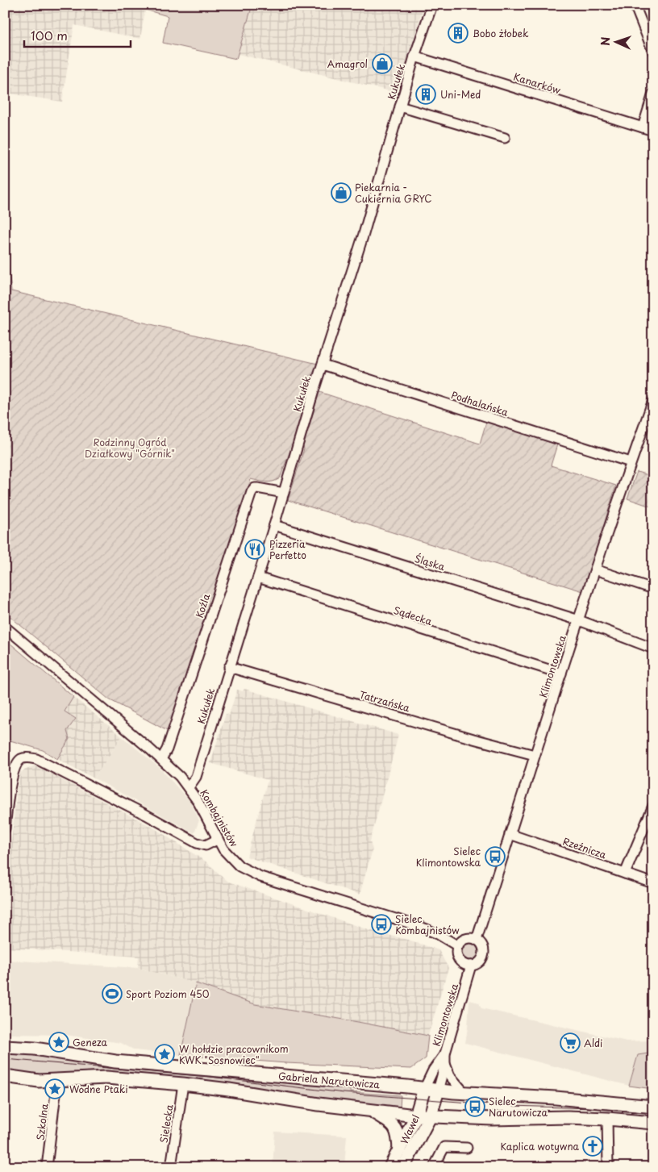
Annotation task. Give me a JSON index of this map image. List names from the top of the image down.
{
  "streets": {
    "street": [
      "Kukułek",
      "Kanarków",
      "Podhalańska",
      "Śląska",
      "Koźla",
      "Sądecka",
      "Klimontowska",
      "Tatrzańska",
      "Kombajnistów",
      "Rzeźnicza",
      "Gabriela Narutowicza",
      "Szkolna",
      "Sielecka",
      "Wawel"
    ]
  },
  "crossings": [
    ["Kukułek", "Kanarków"],
    ["Kukułek", "Podhalańska"],
    ["Kukułek", "Śląska"],
    ["Kukułek", "Koźla"],
    ["Kukułek", "Sądecka"],
    ["Kukułek", "Tatrzańska"],
    ["Kukułek", "Kombajnistów"],
    ["Podhalańska", "Klimontowska"],
    ["Śląska", "Klimontowska"],
    ["Koźla", "Kombajnistów"],
    ["Sądecka", "Klimontowska"],
    ["Klimontowska", "Tatrzańska"],
    ["Klimontowska", "Kombajnistów"],
    ["Klimontowska", "Rzeźnicza"],
    ["Klimontowska", "Gabriela Narutowicza"],
    ["Klimontowska", "Wawel"],
    ["Gabriela Narutowicza", "Wawel"]
  ],
  "parks": ["Rodzinny Ogród Działkowy \"Górnik\""],
  "places": {
    "building": ["Bobo żłobek", "Uni-Med"],
    "shop": ["Amagrol", "Piekarnia - Cukiernia GRYC"],
    "restaurant": ["Pizzeria Perfetto"],
    "bus stop": ["Sielec Klimontowska", "Sielec Kombajnistów", "Sielec Narutowicza"],
    "sports": ["Sport Poziom 450"],
    "place": ["Geneza", "W hołdzie pracownikom KWK \"Sosnowiec\"", "Wodne Ptaki"],
    "supermarket": ["Aldi"],
    "church": ["Kaplica wotywna"]
  },
  "scale_bar": "100 m",
  "north": "left"
}
